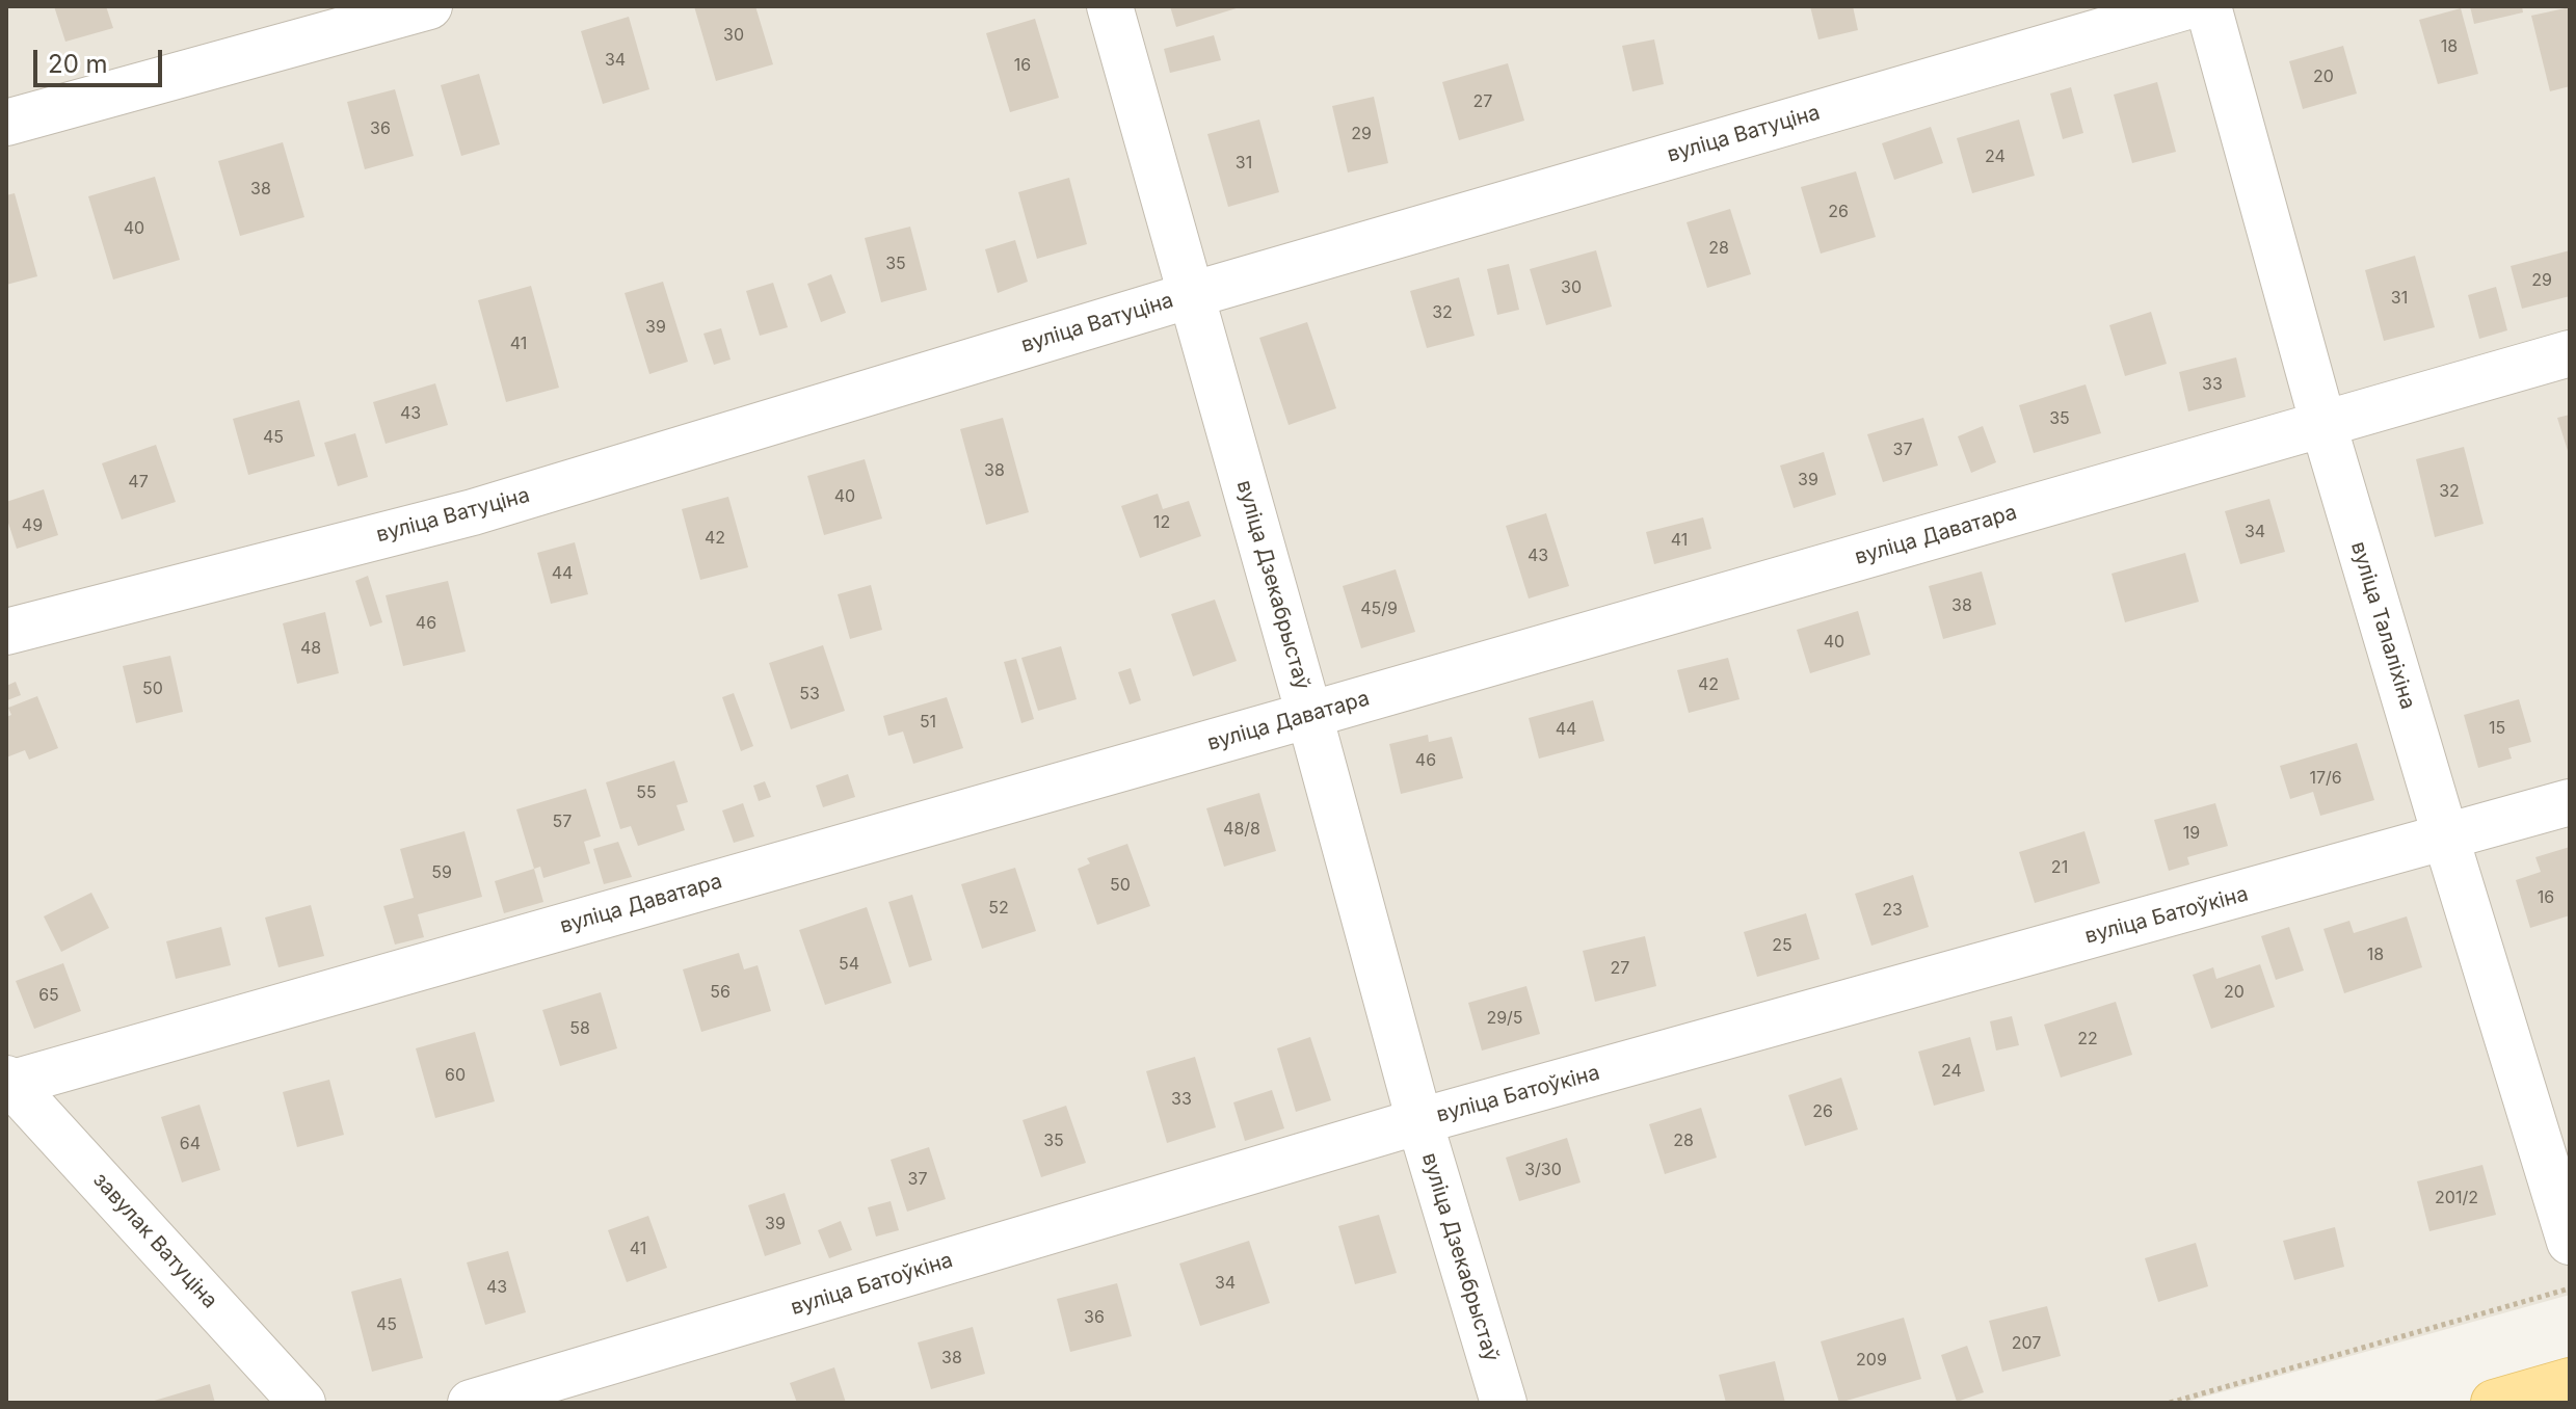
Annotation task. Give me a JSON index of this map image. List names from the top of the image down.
{
  "streets": {
    "street": [
      "вуліца Ватуціна",
      "вуліца Даватара",
      "вуліца Дзекабрыстаў",
      "вуліца Талаліхіна",
      "вуліца Батоўкіна",
      "завулак Ватуціна"
    ]
  },
  "crossings": [
    ["вуліца Ватуціна", "вуліца Дзекабрыстаў"],
    ["вуліца Даватара", "вуліца Дзекабрыстаў"],
    ["вуліца Даватара", "вуліца Талаліхіна"],
    ["вуліца Даватара", "завулак Ватуціна"],
    ["вуліца Дзекабрыстаў", "вуліца Батоўкіна"],
    ["вуліца Талаліхіна", "вуліца Батоўкіна"]
  ],
  "house_numbers": [
    "30",
    "18",
    "34",
    "16",
    "20",
    "27",
    "36",
    "29",
    "24",
    "31",
    "38",
    "26",
    "40",
    "28",
    "35",
    "29",
    "30",
    "31",
    "32",
    "39",
    "41",
    "33",
    "43",
    "35",
    "45",
    "37",
    "38",
    "39",
    "47",
    "32",
    "40",
    "12",
    "49",
    "34",
    "42",
    "41",
    "43",
    "44",
    "38",
    "45/9",
    "46",
    "40",
    "48",
    "42",
    "50",
    "53",
    "51",
    "15",
    "44",
    "46",
    "17/6",
    "55",
    "57",
    "48/8",
    "19",
    "21",
    "59",
    "50",
    "16",
    "52",
    "23",
    "25",
    "18",
    "54",
    "27",
    "56",
    "20",
    "65",
    "29/5",
    "58",
    "22",
    "24",
    "60",
    "33",
    "26",
    "35",
    "28",
    "64",
    "3/30",
    "37",
    "201/2",
    "39",
    "41",
    "34",
    "43",
    "36",
    "45",
    "207",
    "38",
    "209"
  ],
  "scale_bar": "20 m"
}
